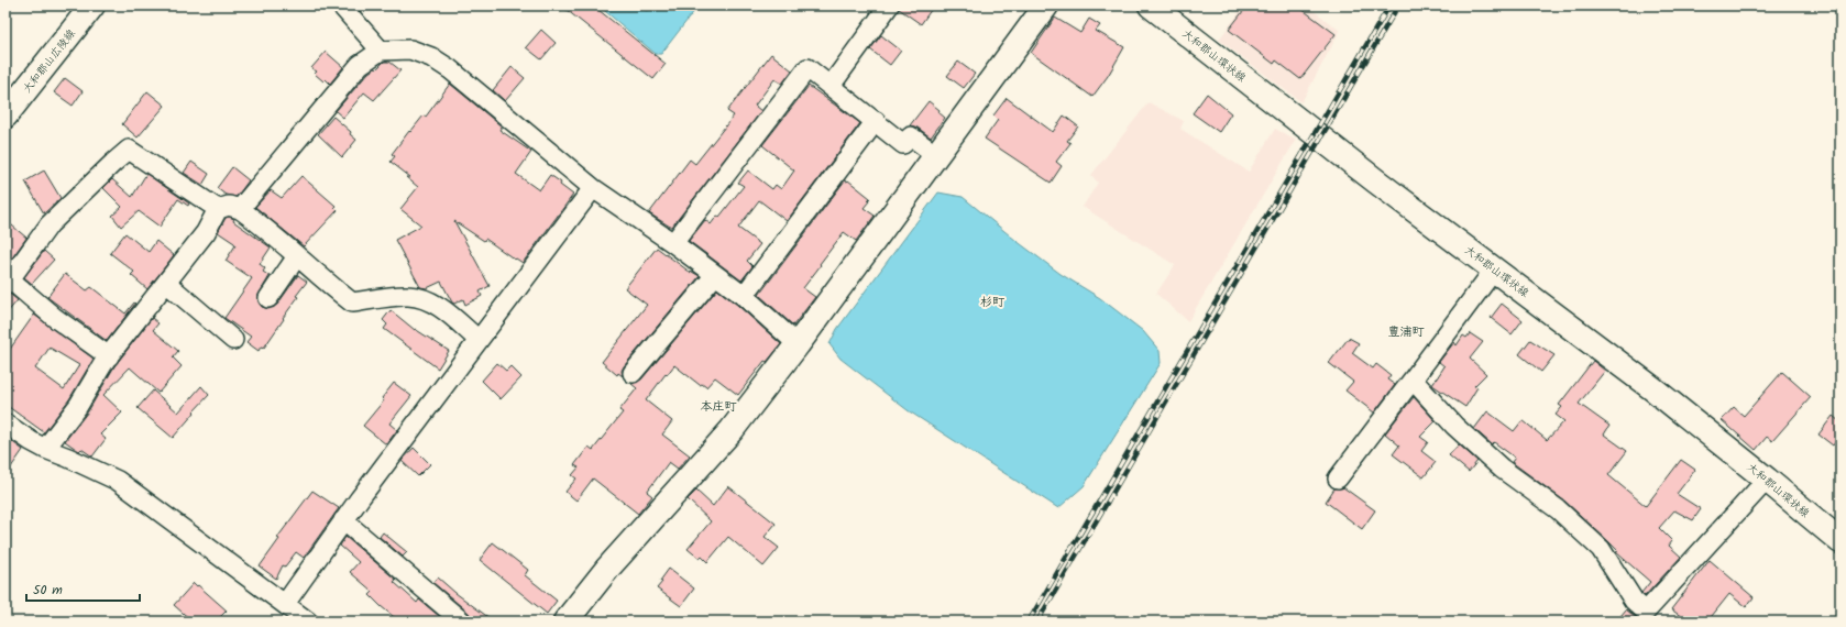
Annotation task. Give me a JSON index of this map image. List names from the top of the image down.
{
  "streets": {
    "main road": ["大和郡山環状線", "大和郡山広陵線"]
  },
  "districts": ["杉町", "豊浦町", "本庄町"],
  "scale_bar": "50 m"
}
